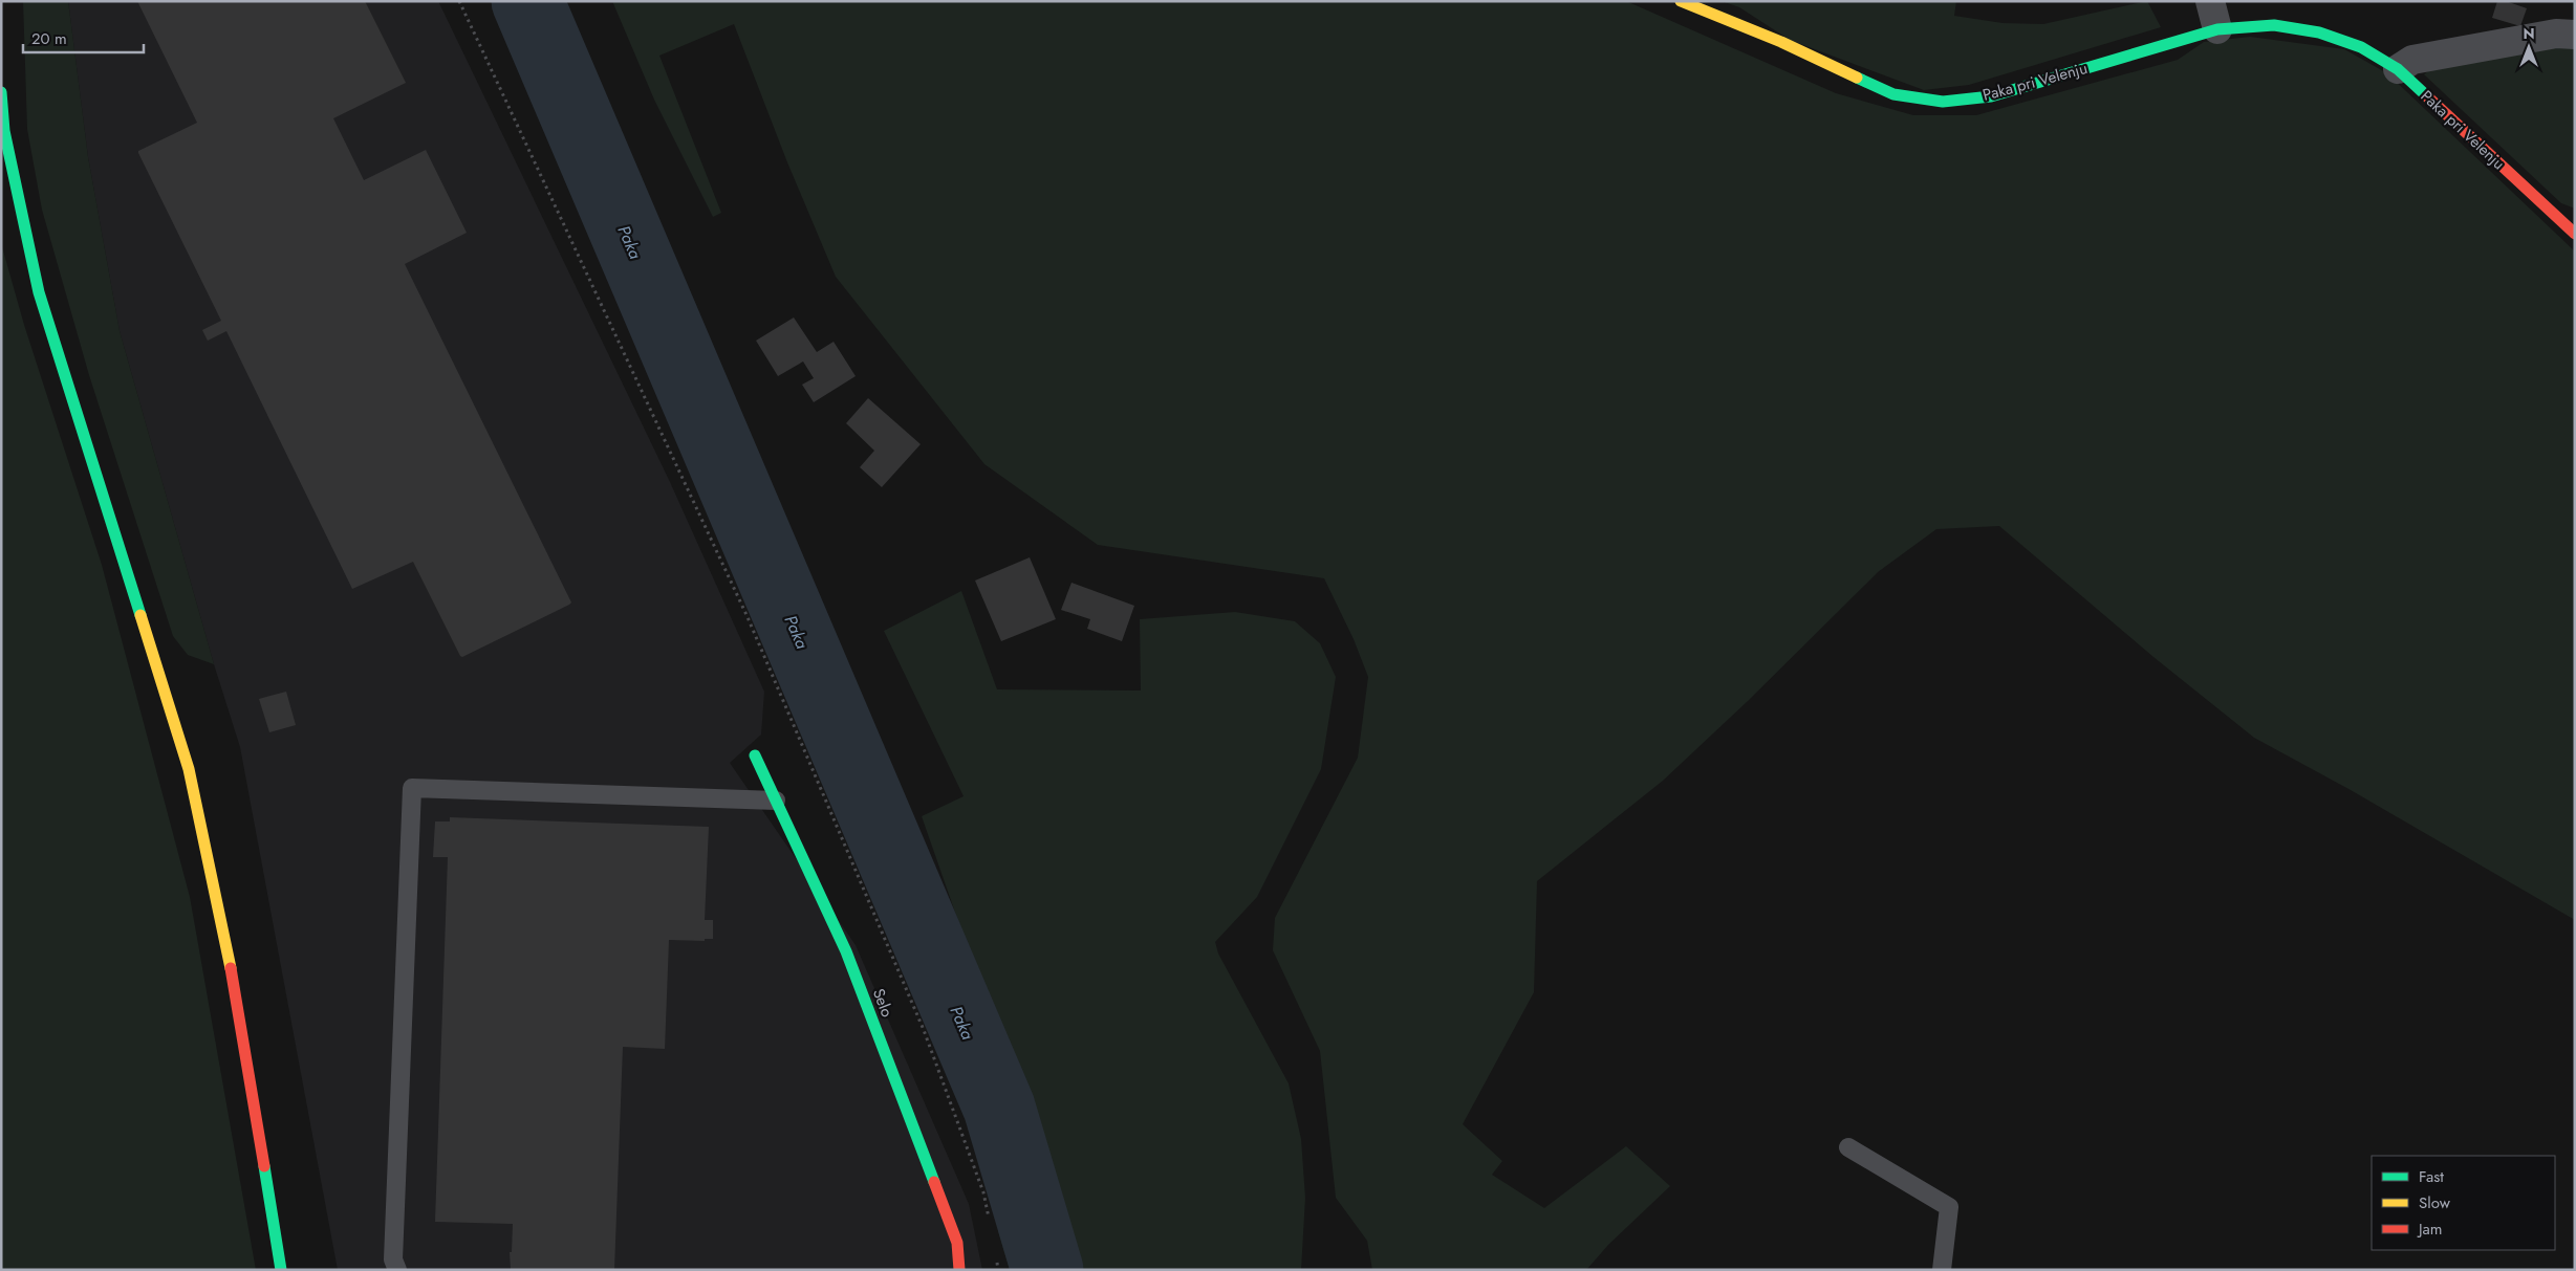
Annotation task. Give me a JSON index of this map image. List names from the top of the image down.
{
  "streets": {
    "street": ["Paka pri Velenju", "Selo"]
  },
  "water": ["Paka"],
  "legend": ["Fast", "Slow", "Jam"],
  "scale_bar": "20 m",
  "north": "top"
}
